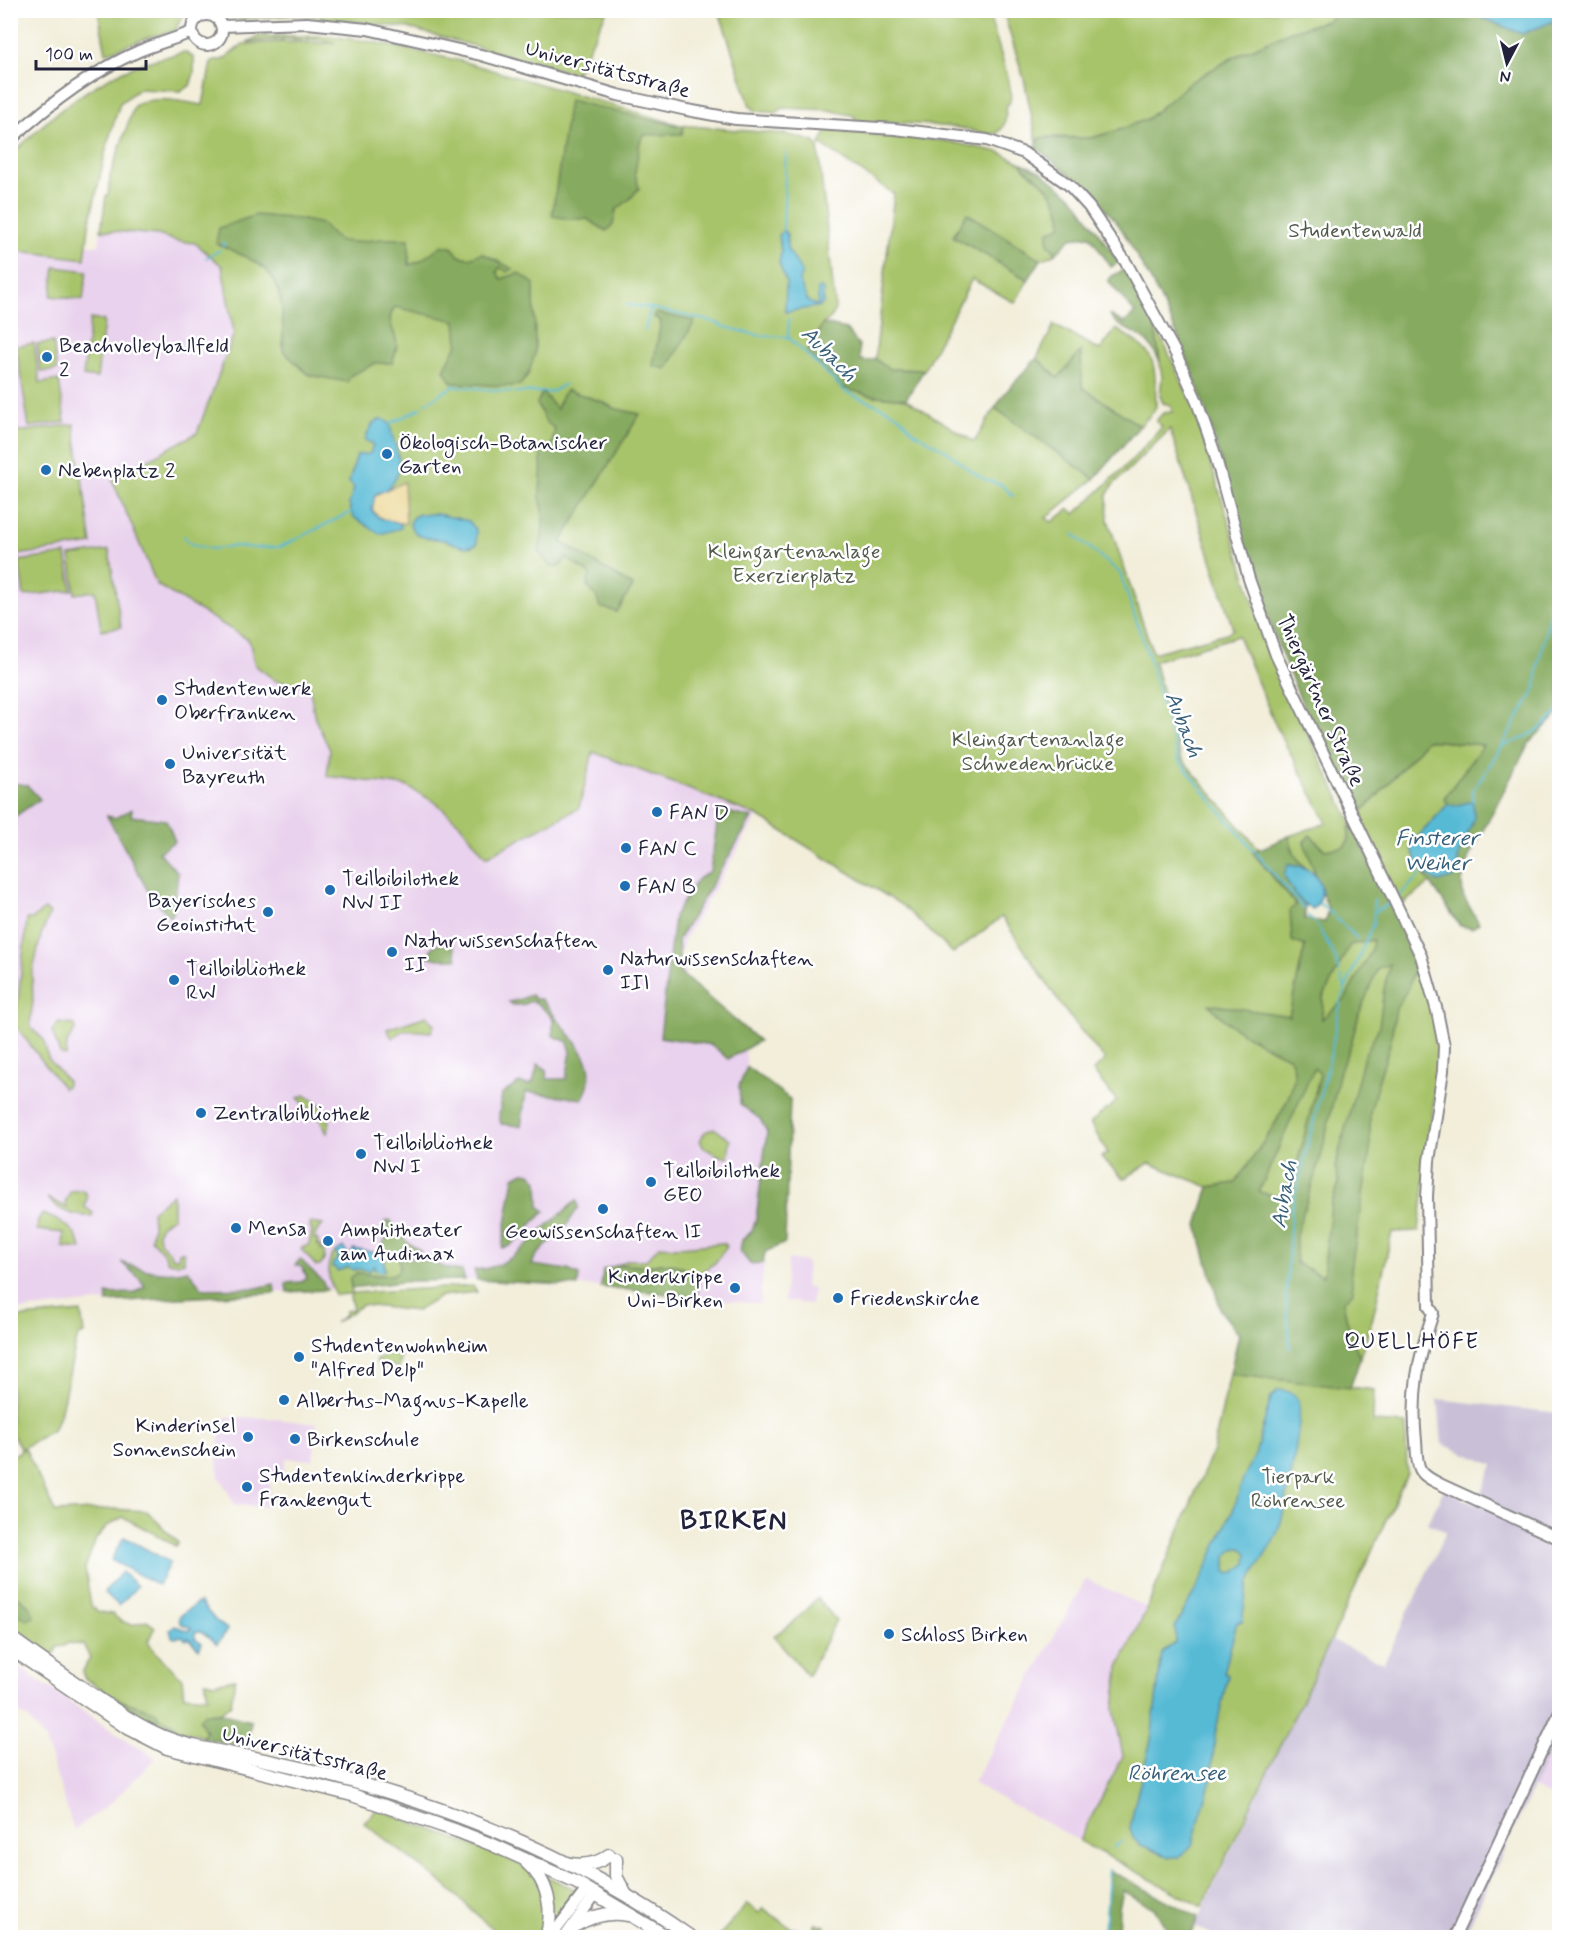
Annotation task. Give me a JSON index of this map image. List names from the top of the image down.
{
  "streets": {
    "main road": ["Universitätsstraße", "Thiergärtner Straße"]
  },
  "crossings": [
    ["Universitätsstraße", "Thiergärtner Straße"]
  ],
  "districts": ["QUELLHÖFE", "BIRKEN"],
  "water": ["Aubach", "Finsterer Weiher", "Röhrensee"],
  "parks": [
    "Studentenwald",
    "Kleingartenanlage Exerzierplatz",
    "Kleingartenanlage Schwedenbrücke",
    "Tierpark Röhrensee"
  ],
  "places": [
    "Beachvolleyballfeld 2",
    "Ökologisch-Botanischer Garten",
    "Nebenplatz 2",
    "Studentenwerk Oberfranken",
    "Universität Bayreuth",
    "FAN D",
    "FAN C",
    "FAN B",
    "Teilbibilothek NW II",
    "Bayerisches Geoinstitut",
    "Naturwissenschaften II",
    "Naturwissenschaften III",
    "Teilbibliothek RW",
    "Zentralbibliothek",
    "Teilbibliothek NW I",
    "Teilbibilothek GEO",
    "Geowissenschaften II",
    "Mensa",
    "Amphitheater am Audimax",
    "Kinderkrippe Uni-Birken",
    "Friedenskirche",
    "Studentenwohnheim \"Alfred Delp\"",
    "Albertus-Magnus-Kapelle",
    "Kinderinsel Sonnenschein",
    "Birkenschule",
    "Studentenkinderkrippe Frankengut",
    "Schloss Birken"
  ],
  "scale_bar": "100 m",
  "north": "bottom"
}
